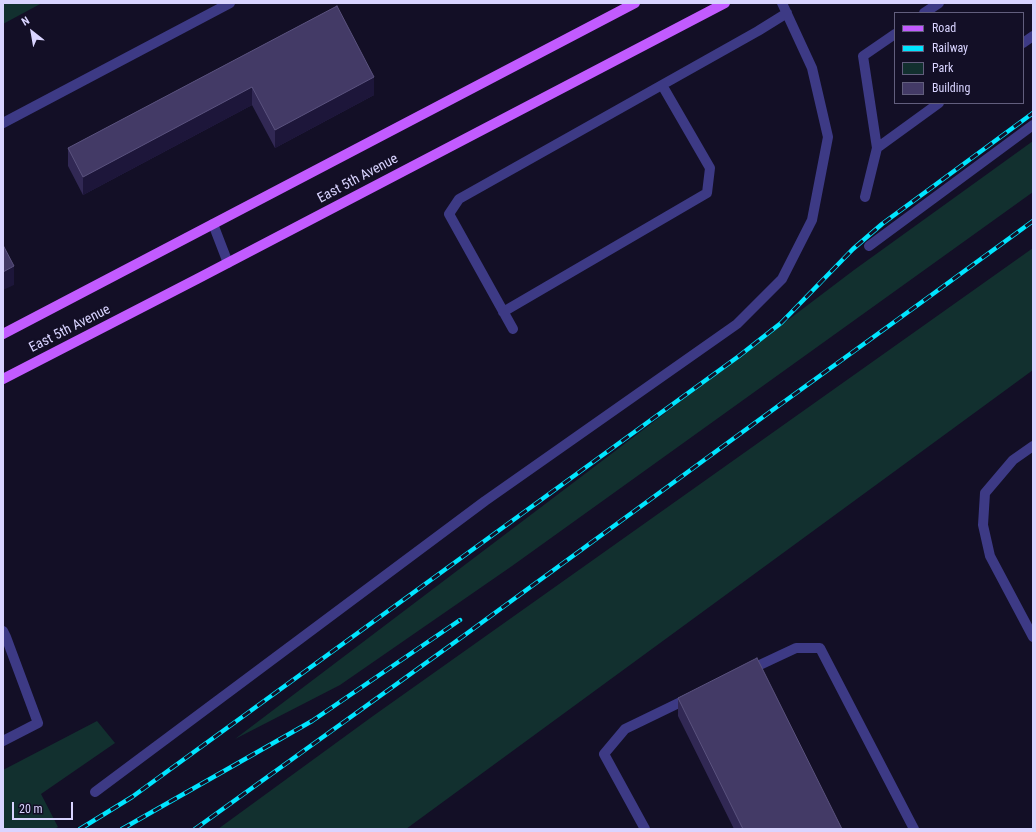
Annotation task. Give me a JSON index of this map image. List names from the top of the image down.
{
  "streets": {
    "main road": ["East 5th Avenue"]
  },
  "legend": [
    "Road",
    "Railway",
    "Park",
    "Building"
  ],
  "scale_bar": "20 m",
  "north": "top left"
}
